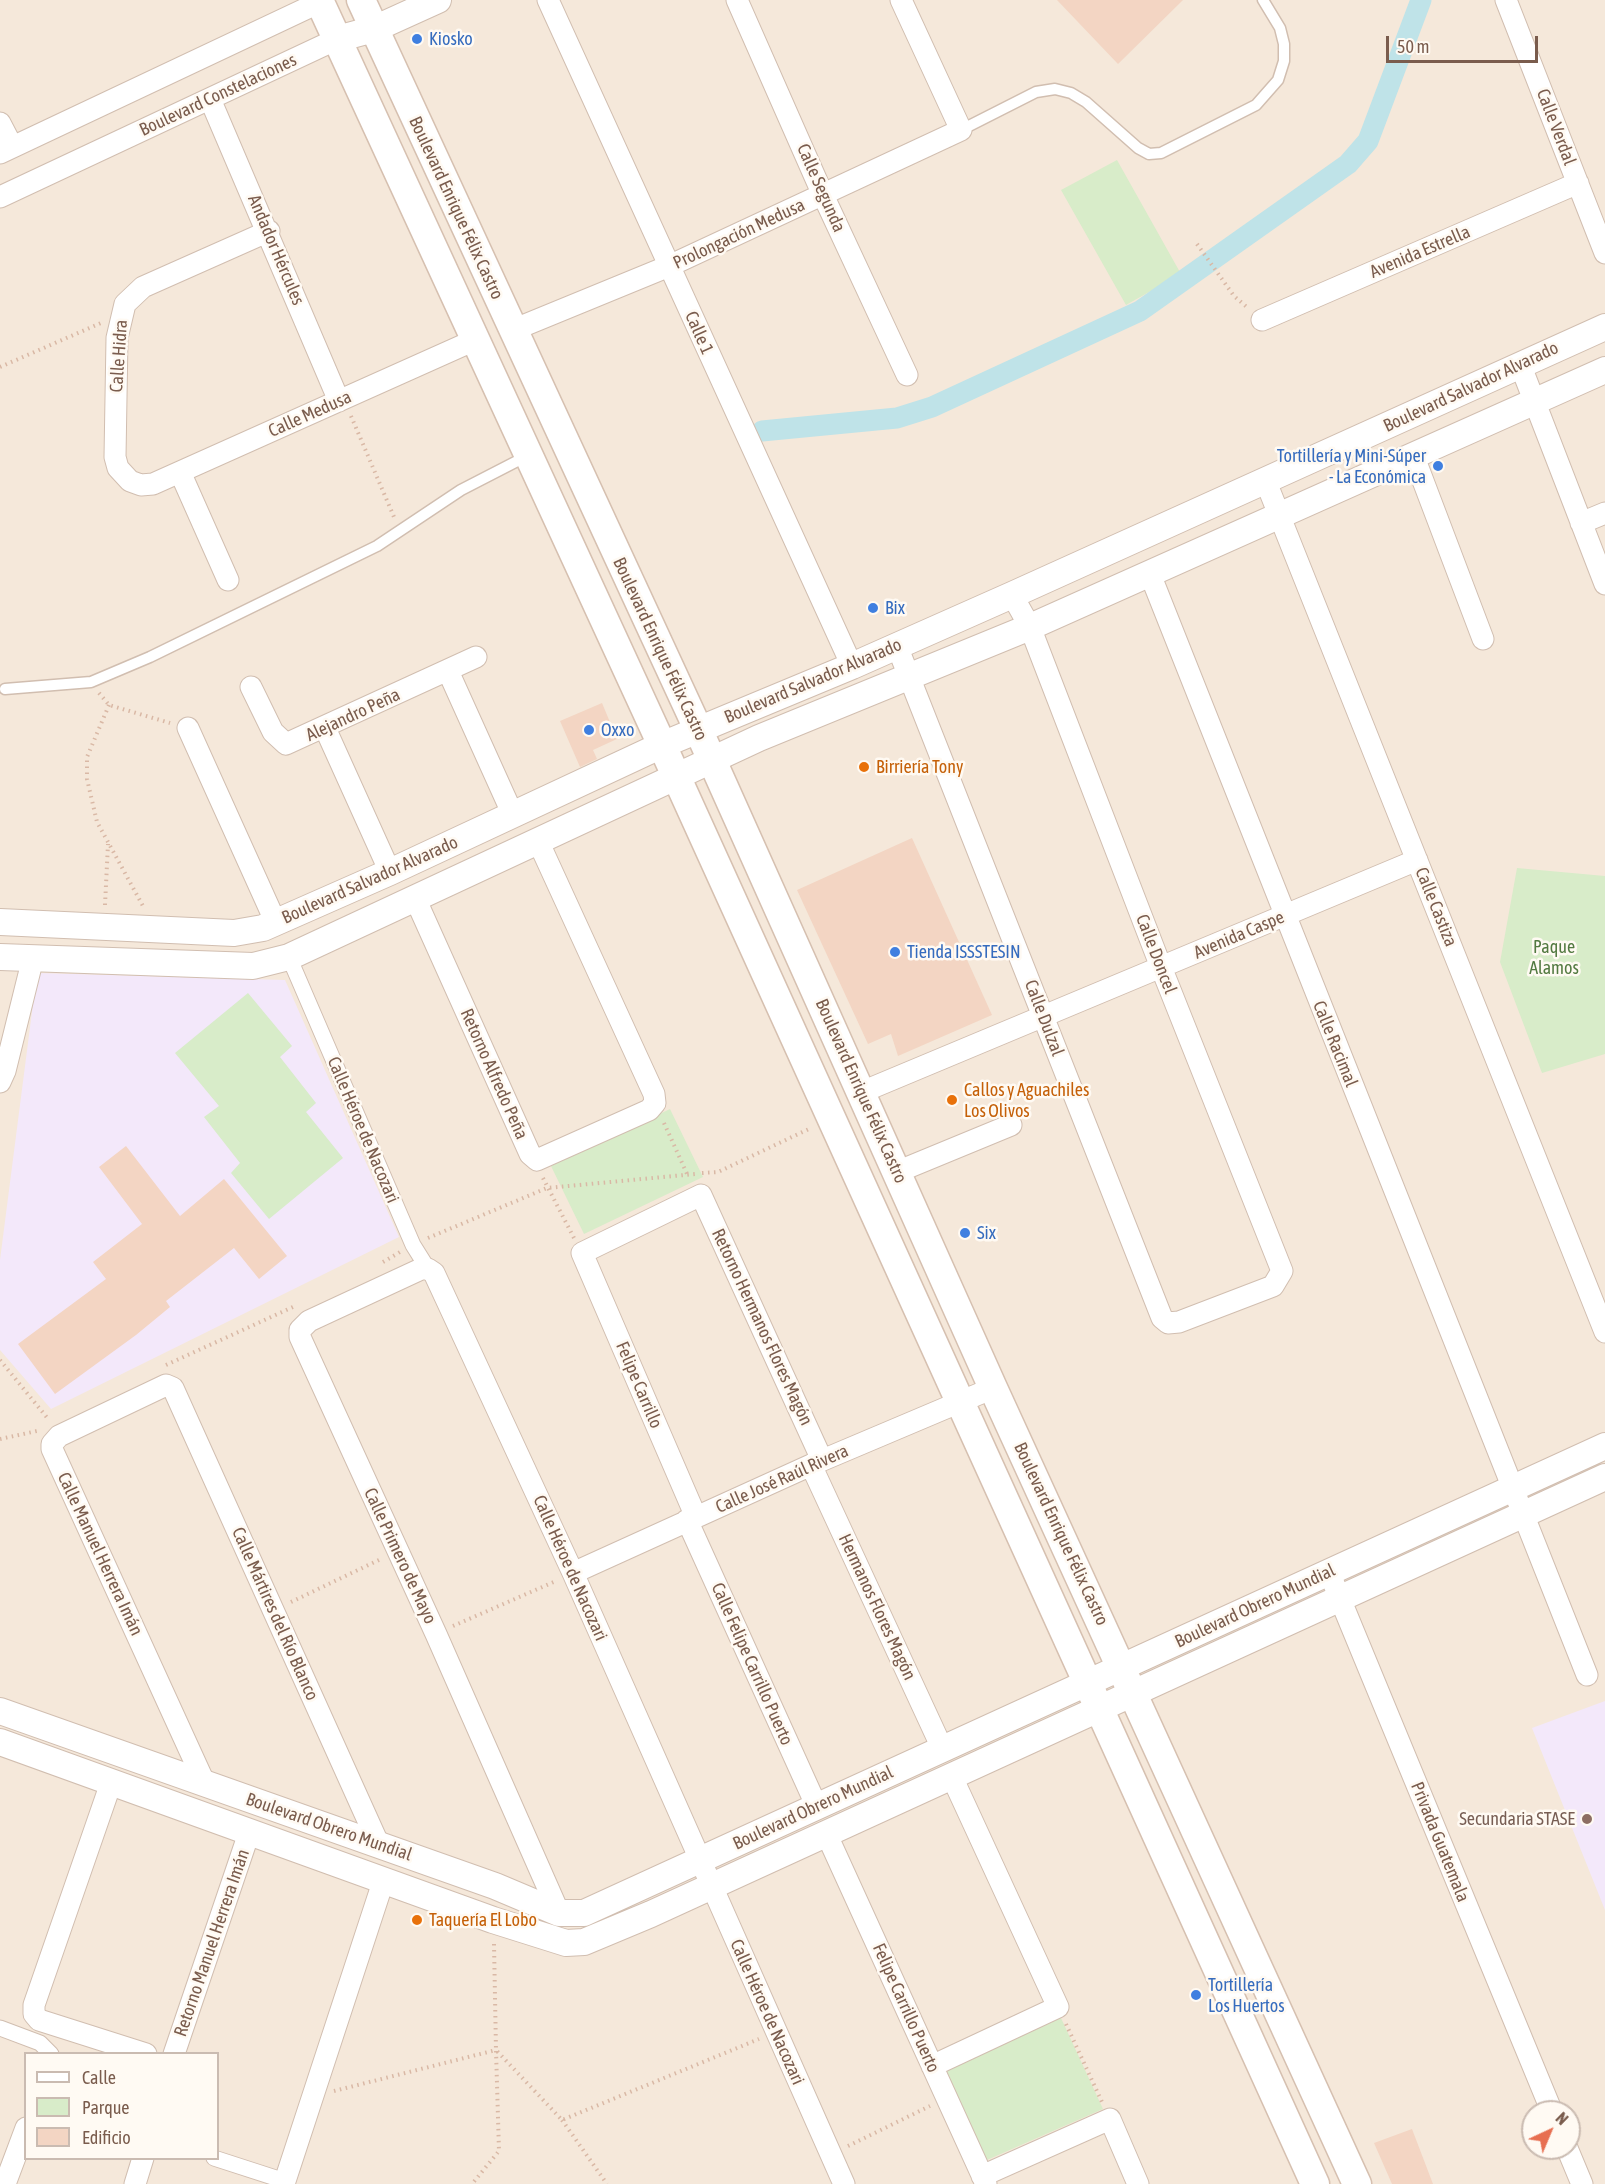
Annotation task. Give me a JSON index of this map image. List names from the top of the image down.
{
  "streets": {
    "main road": ["Boulevard Enrique Félix Castro"],
    "street": [
      "Boulevard Constelaciones",
      "Calle Verdal",
      "Calle Segunda",
      "Prolongación Medusa",
      "Andador Hércules",
      "Avenida Estrella",
      "Calle 1",
      "Calle Hidra",
      "Boulevard Salvador Alvarado",
      "Calle Medusa",
      "Alejandro Peña",
      "Calle Castiza",
      "Avenida Caspe",
      "Calle Doncel",
      "Calle Dulzal",
      "Calle Racimal",
      "Retorno Alfredo Peña",
      "Calle Héroe de Nacozari",
      "Retorno Hermanos Flores Magón",
      "Felipe Carrillo",
      "Calle José Raúl Rivera",
      "Calle Manuel Herrera Imán",
      "Calle Primero de Mayo",
      "Boulevard Obrero Mundial",
      "Hermanos Flores Magón",
      "Calle Mártires del Río Blanco",
      "Calle Felipe Carrillo Puerto",
      "Privada Guatemala",
      "Retorno Manuel Herrera Imán",
      "Felipe Carrillo Puerto"
    ]
  },
  "crossings": [
    ["Boulevard Constelaciones", "Boulevard Enrique Félix Castro"],
    ["Boulevard Constelaciones", "Andador Hércules"],
    ["Calle Verdal", "Avenida Estrella"],
    ["Calle Segunda", "Prolongación Medusa"],
    ["Boulevard Enrique Félix Castro", "Prolongación Medusa"],
    ["Boulevard Enrique Félix Castro", "Boulevard Salvador Alvarado"],
    ["Boulevard Enrique Félix Castro", "Calle Medusa"],
    ["Boulevard Enrique Félix Castro", "Avenida Caspe"],
    ["Boulevard Enrique Félix Castro", "Calle José Raúl Rivera"],
    ["Boulevard Enrique Félix Castro", "Boulevard Obrero Mundial"],
    ["Prolongación Medusa", "Calle 1"],
    ["Andador Hércules", "Calle Hidra"],
    ["Andador Hércules", "Calle Medusa"],
    ["Calle 1", "Boulevard Salvador Alvarado"],
    ["Calle Hidra", "Calle Medusa"],
    ["Boulevard Salvador Alvarado", "Calle Castiza"],
    ["Boulevard Salvador Alvarado", "Calle Doncel"],
    ["Boulevard Salvador Alvarado", "Calle Dulzal"],
    ["Boulevard Salvador Alvarado", "Calle Racimal"],
    ["Boulevard Salvador Alvarado", "Retorno Alfredo Peña"],
    ["Boulevard Salvador Alvarado", "Calle Héroe de Nacozari"],
    ["Calle Castiza", "Avenida Caspe"],
    ["Avenida Caspe", "Calle Doncel"],
    ["Avenida Caspe", "Calle Dulzal"],
    ["Avenida Caspe", "Calle Racimal"],
    ["Calle Doncel", "Calle Dulzal"],
    ["Calle Racimal", "Boulevard Obrero Mundial"],
    ["Calle Héroe de Nacozari", "Calle José Raúl Rivera"],
    ["Calle Héroe de Nacozari", "Calle Primero de Mayo"],
    ["Calle Héroe de Nacozari", "Boulevard Obrero Mundial"],
    ["Retorno Hermanos Flores Magón", "Calle José Raúl Rivera"],
    ["Retorno Hermanos Flores Magón", "Hermanos Flores Magón"],
    ["Felipe Carrillo", "Calle José Raúl Rivera"],
    ["Felipe Carrillo", "Calle Felipe Carrillo Puerto"],
    ["Calle José Raúl Rivera", "Hermanos Flores Magón"],
    ["Calle José Raúl Rivera", "Calle Felipe Carrillo Puerto"],
    ["Calle Manuel Herrera Imán", "Boulevard Obrero Mundial"],
    ["Calle Manuel Herrera Imán", "Calle Mártires del Río Blanco"],
    ["Calle Primero de Mayo", "Boulevard Obrero Mundial"],
    ["Boulevard Obrero Mundial", "Hermanos Flores Magón"],
    ["Boulevard Obrero Mundial", "Calle Mártires del Río Blanco"],
    ["Boulevard Obrero Mundial", "Calle Felipe Carrillo Puerto"],
    ["Boulevard Obrero Mundial", "Privada Guatemala"],
    ["Boulevard Obrero Mundial", "Retorno Manuel Herrera Imán"],
    ["Boulevard Obrero Mundial", "Felipe Carrillo Puerto"]
  ],
  "parks": ["Paque Alamos"],
  "places": [
    "Kiosko",
    "Tortillería y Mini-Súper - La Económica",
    "Bix",
    "Oxxo",
    "Birriería Tony",
    "Tienda ISSSTESIN",
    "Callos y Aguachiles Los Olivos",
    "Six",
    "Secundaria STASE",
    "Taquería El Lobo",
    "Tortillería Los Huertos"
  ],
  "legend": ["Calle", "Parque", "Edificio"],
  "scale_bar": "50 m",
  "north": "top right"
}
